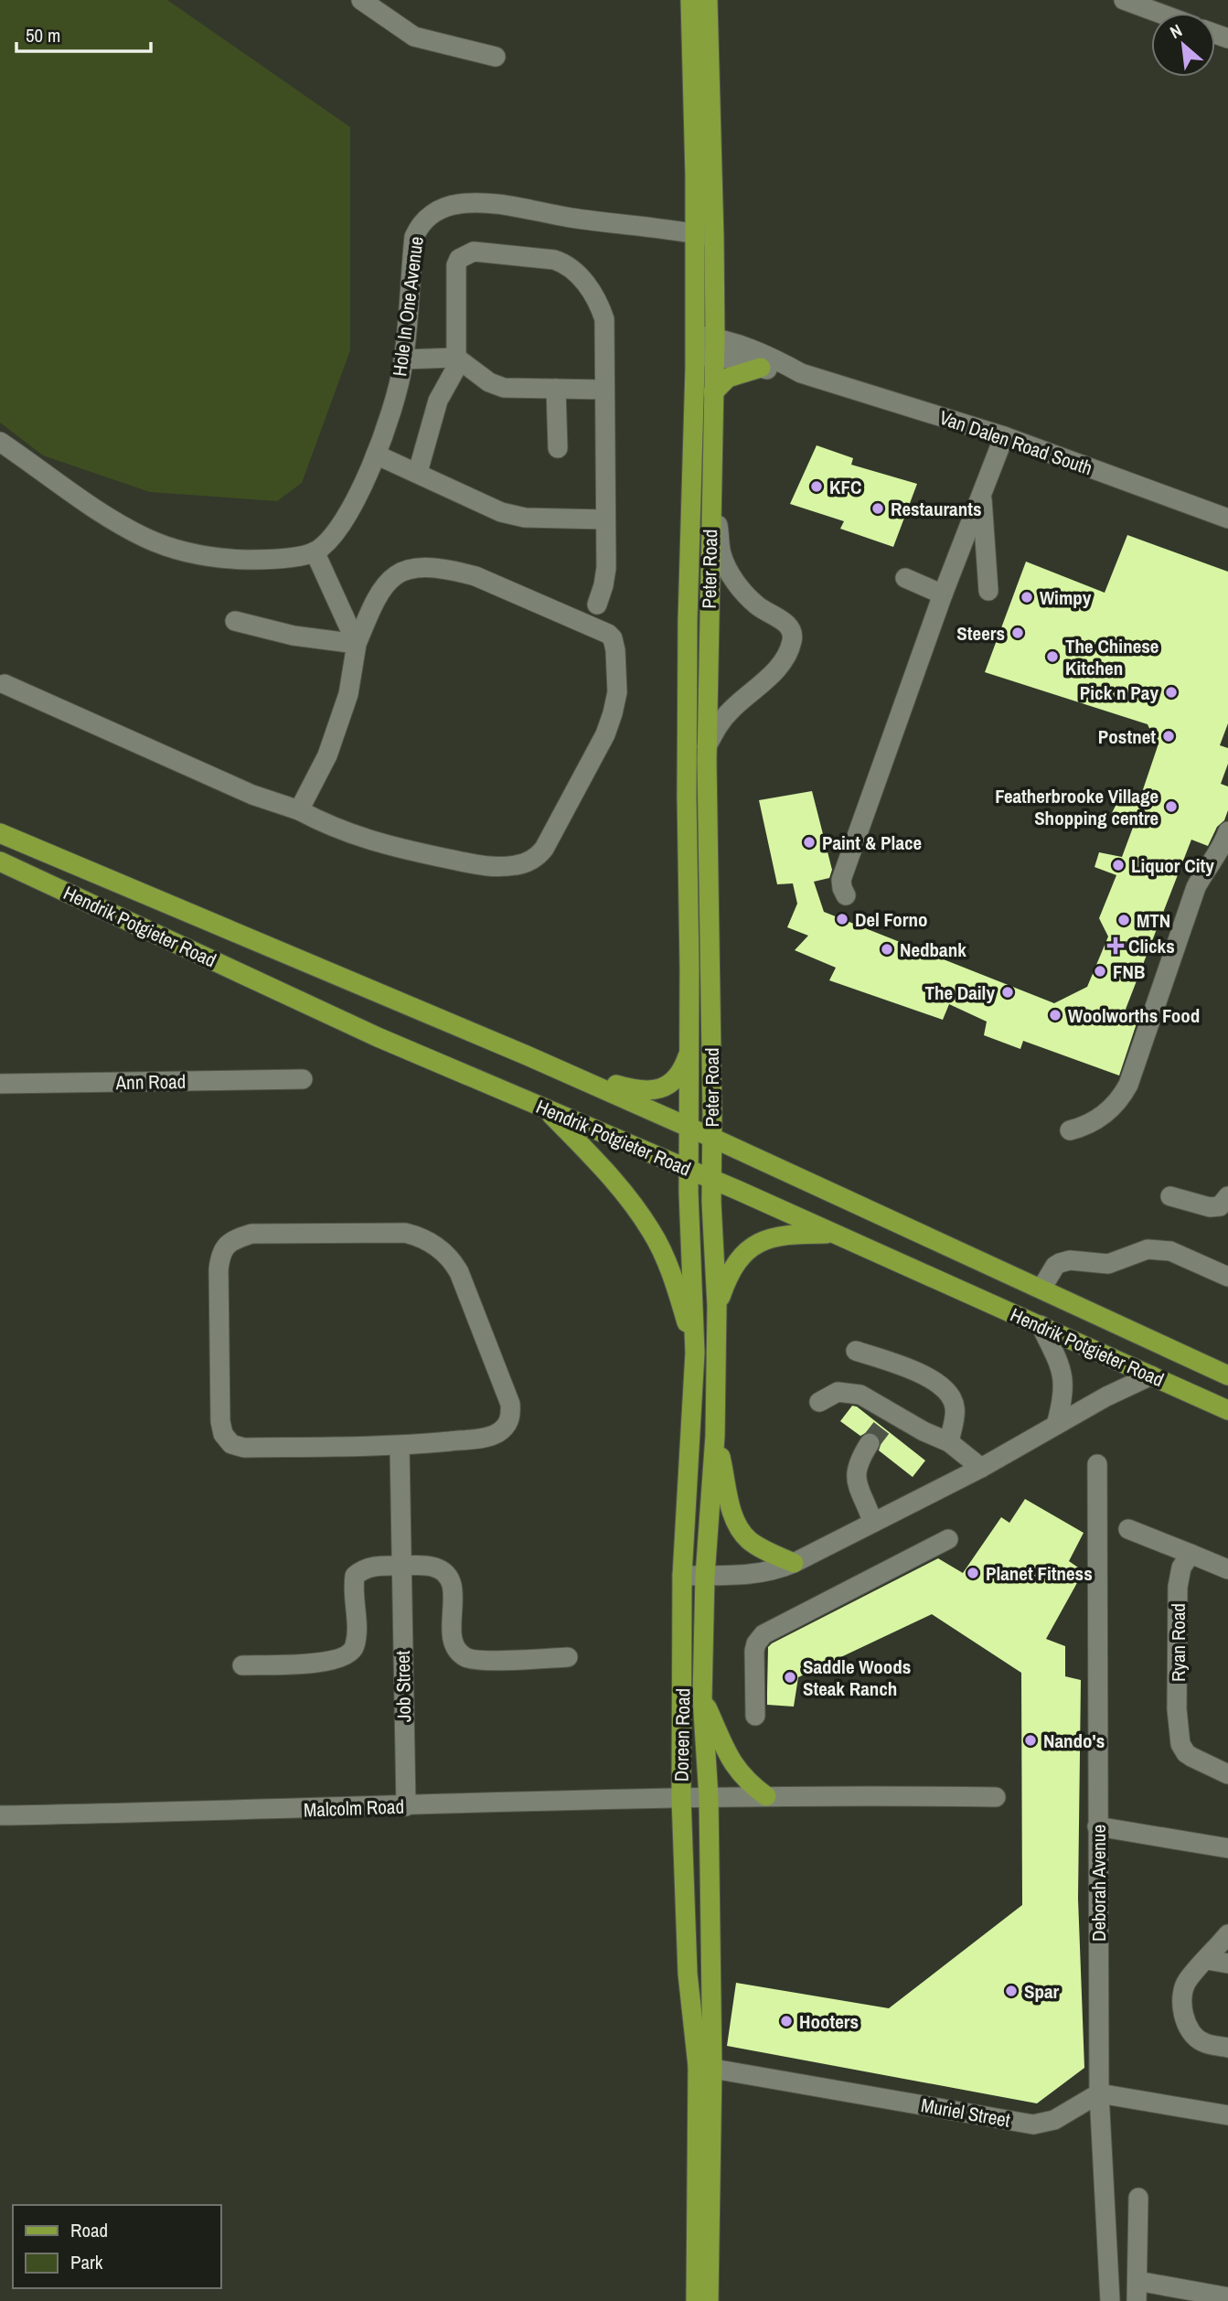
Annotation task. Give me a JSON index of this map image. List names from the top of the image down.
{
  "streets": {
    "main road": ["Peter Road", "Hendrik Potgieter Road", "Doreen Road"],
    "street": [
      "Hole In One Avenue",
      "Van Dalen Road South",
      "Ann Road",
      "Ryan Road",
      "Job Street",
      "Malcolm Road",
      "Deborah Avenue",
      "Muriel Street"
    ]
  },
  "crossings": [
    ["Hole In One Avenue", "Peter Road"],
    ["Van Dalen Road South", "Peter Road"],
    ["Peter Road", "Hendrik Potgieter Road"],
    ["Peter Road", "Doreen Road"],
    ["Hendrik Potgieter Road", "Doreen Road"],
    ["Job Street", "Malcolm Road"],
    ["Doreen Road", "Malcolm Road"],
    ["Doreen Road", "Muriel Street"],
    ["Deborah Avenue", "Muriel Street"]
  ],
  "places": {
    "other": [
      "KFC",
      "Restaurants",
      "Wimpy",
      "Steers",
      "The Chinese Kitchen",
      "Pick n Pay",
      "Postnet",
      "Featherbrooke Village Shopping centre",
      "Paint & Place",
      "Liquor City",
      "Del Forno",
      "MTN",
      "Nedbank",
      "FNB",
      "The Daily",
      "Woolworths Food",
      "Planet Fitness",
      "Saddle Woods Steak Ranch",
      "Nando's",
      "Spar",
      "Hooters"
    ],
    "health": ["Clicks"]
  },
  "legend": ["Road", "Park"],
  "scale_bar": "50 m",
  "north": "top left"
}
